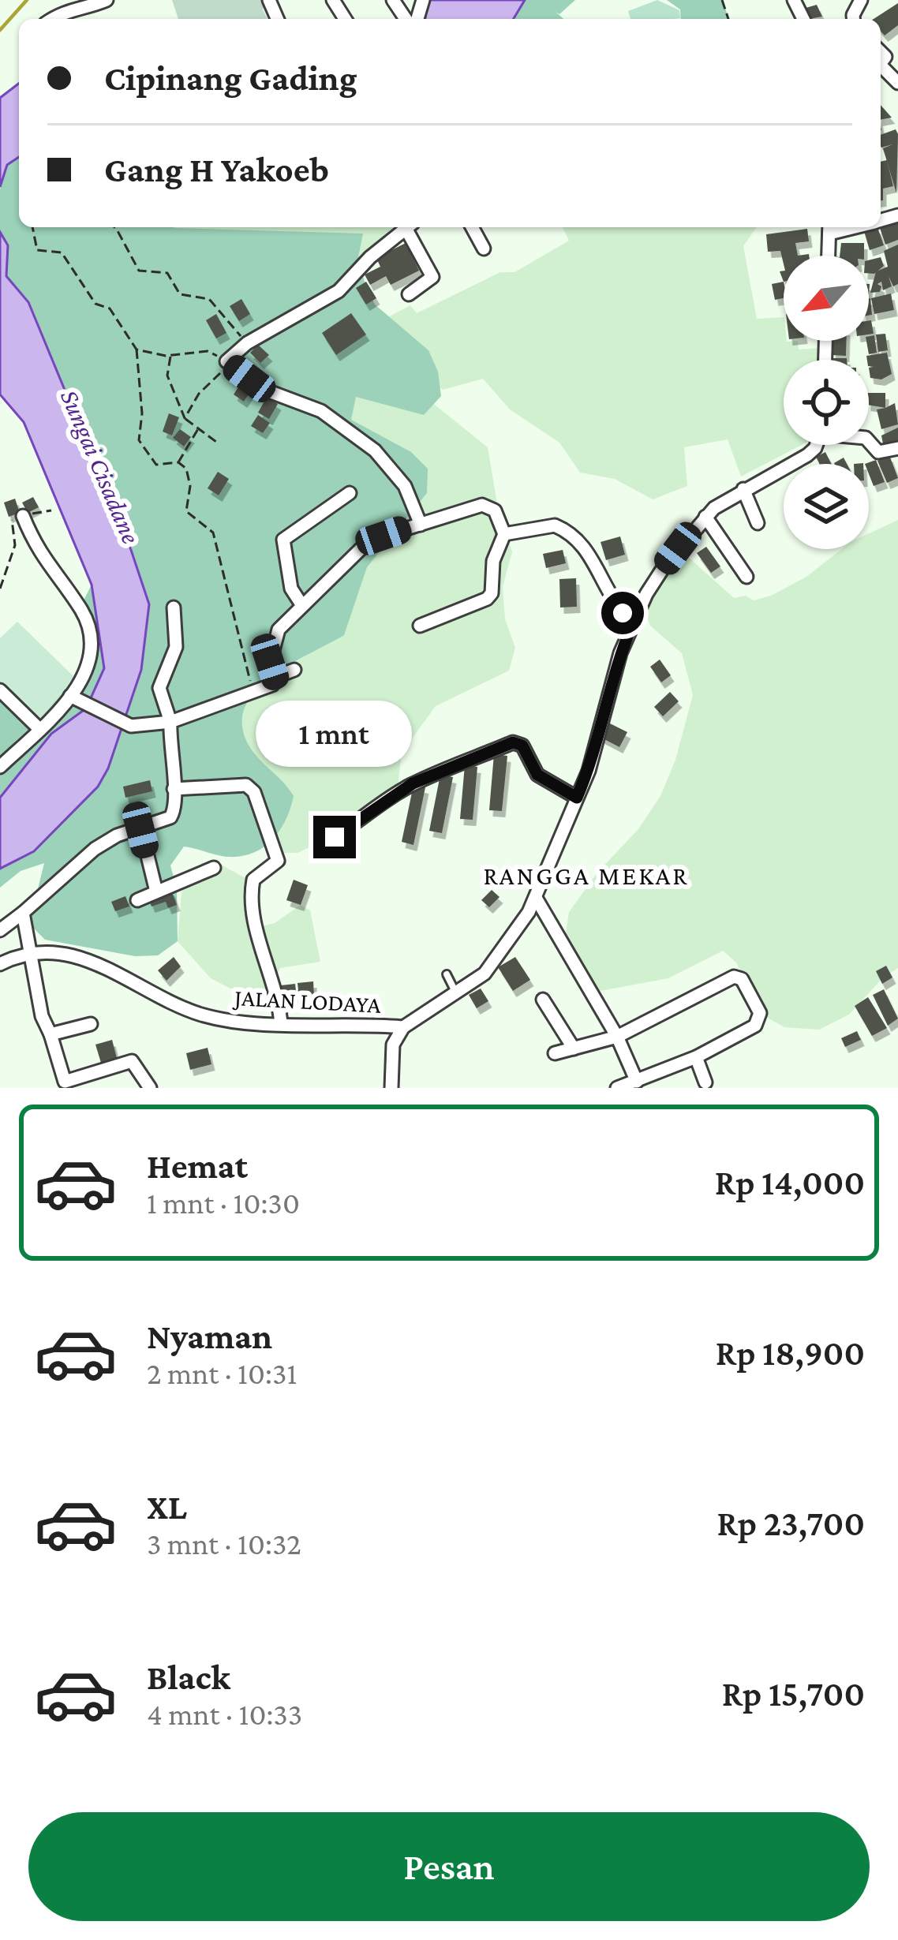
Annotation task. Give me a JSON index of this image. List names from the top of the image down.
{
  "streets": {
    "street": ["JALAN LODAYA"]
  },
  "districts": ["RANGGA MEKAR"],
  "water": ["Sungai Cisadane"],
  "north": "bottom left",
  "page": {
    "banner": ["Cipinang Gading", "Gang H Yakoeb"],
    "bubble": "1 mnt",
    "list": [
      {
        "name": "Hemat",
        "note": "1 mnt · 10:30",
        "value": "Rp 14,000"
      },
      {
        "name": "Nyaman",
        "note": "2 mnt · 10:31",
        "value": "Rp 18,900"
      },
      {
        "name": "XL",
        "note": "3 mnt · 10:32",
        "value": "Rp 23,700"
      },
      {
        "name": "Black",
        "note": "4 mnt · 10:33",
        "value": "Rp 15,700"
      }
    ],
    "buttons": "Pesan"
  }
}
